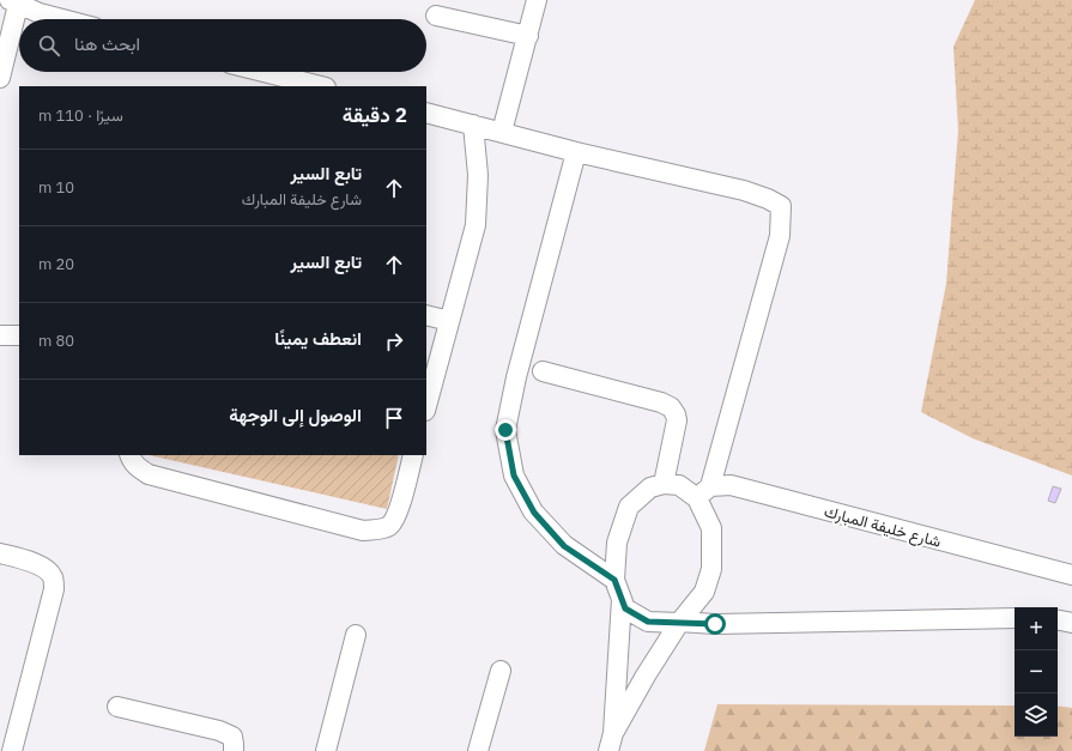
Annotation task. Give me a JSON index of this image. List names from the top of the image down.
{
  "streets": {
    "street": ["شارع خليفة المبارك"]
  },
  "page": {
    "search": "ابحث هنا",
    "heading": ["2 دقيقة", "سيرًا · 110 m"],
    "list": [
      ["تابع السير", "شارع خليفة المبارك", "10 m"],
      ["تابع السير", "20 m"],
      ["انعطف يمينًا", "80 m"],
      "الوصول إلى الوجهة"
    ],
    "map_buttons": ["+", "−"]
  }
}
